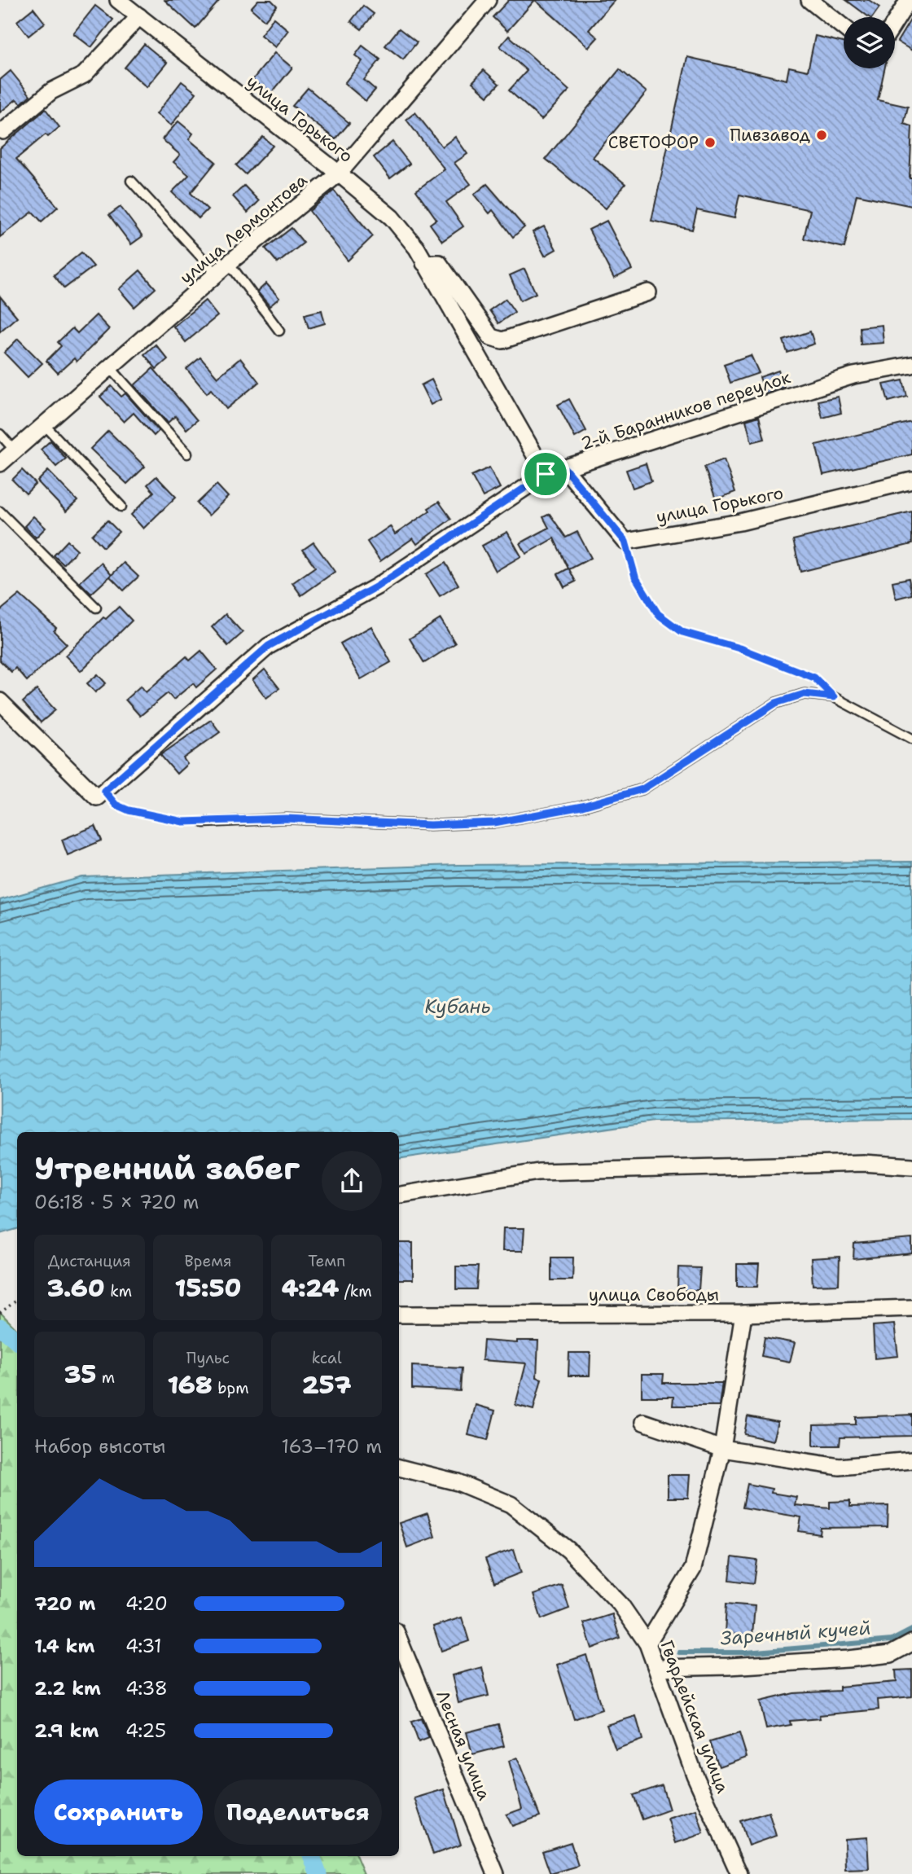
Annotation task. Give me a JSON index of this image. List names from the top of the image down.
{
  "streets": {
    "street": [
      "улица Горького",
      "улица Лермонтова",
      "2-й Баранников переулок",
      "улица Свободы",
      "Гвардейская улица",
      "Лесная улица"
    ]
  },
  "crossings": [
    ["улица Горького", "улица Лермонтова"],
    ["улица Горького", "2-й Баранников переулок"]
  ],
  "water": ["Кубань", "Заречный кучей"],
  "places": ["Пивзавод", "СВЕТОФОР"],
  "page": {
    "heading": ["Утренний забег", "06:18 · 5 × 720 m"],
    "stats": [
      ["Дистанция", "3.60 km"],
      ["Время", "15:50"],
      ["Темп", "4:24 /km"],
      ["35 m"],
      ["Пульс", "168 bpm"],
      ["kcal", "257"]
    ],
    "chart": ["Набор высоты", "163–170 m"],
    "list": [
      {
        "name": "720 m",
        "note": "4:20"
      },
      {
        "name": "1.4 km",
        "note": "4:31"
      },
      {
        "name": "2.2 km",
        "note": "4:38"
      },
      {
        "name": "2.9 km",
        "note": "4:25"
      }
    ],
    "buttons": ["Сохранить", "Поделиться"]
  }
}
